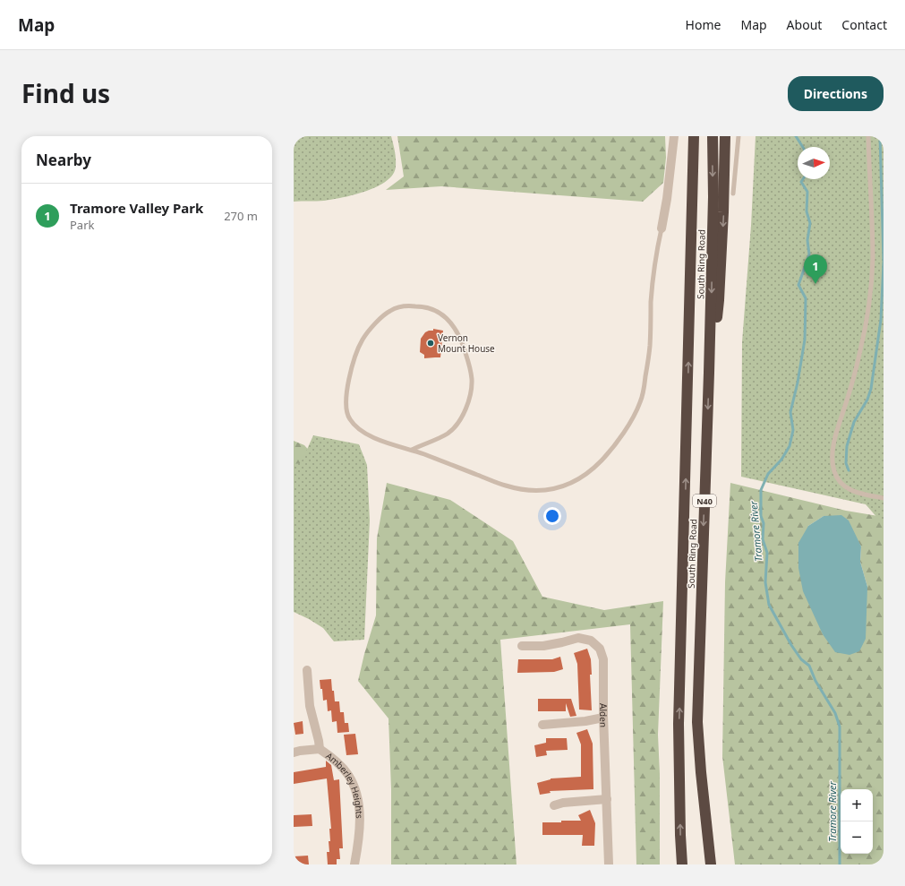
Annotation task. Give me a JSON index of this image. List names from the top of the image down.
{
  "streets": {
    "highway": ["South Ring Road", "N40"],
    "street": ["Alden", "Amberley Heights"]
  },
  "water": ["Tramore River"],
  "places": ["Vernon Mount House"],
  "north": "right",
  "page": {
    "header": "Map",
    "nav": [
      "Home",
      "Map",
      "About",
      "Contact"
    ],
    "title": "Find us",
    "buttons": "Directions",
    "heading": "Nearby",
    "list": [
      {
        "mark": "1",
        "name": "Tramore Valley Park",
        "note": "Park",
        "value": "270 m"
      }
    ],
    "pins": "1",
    "map_buttons": ["+", "−"]
  }
}
